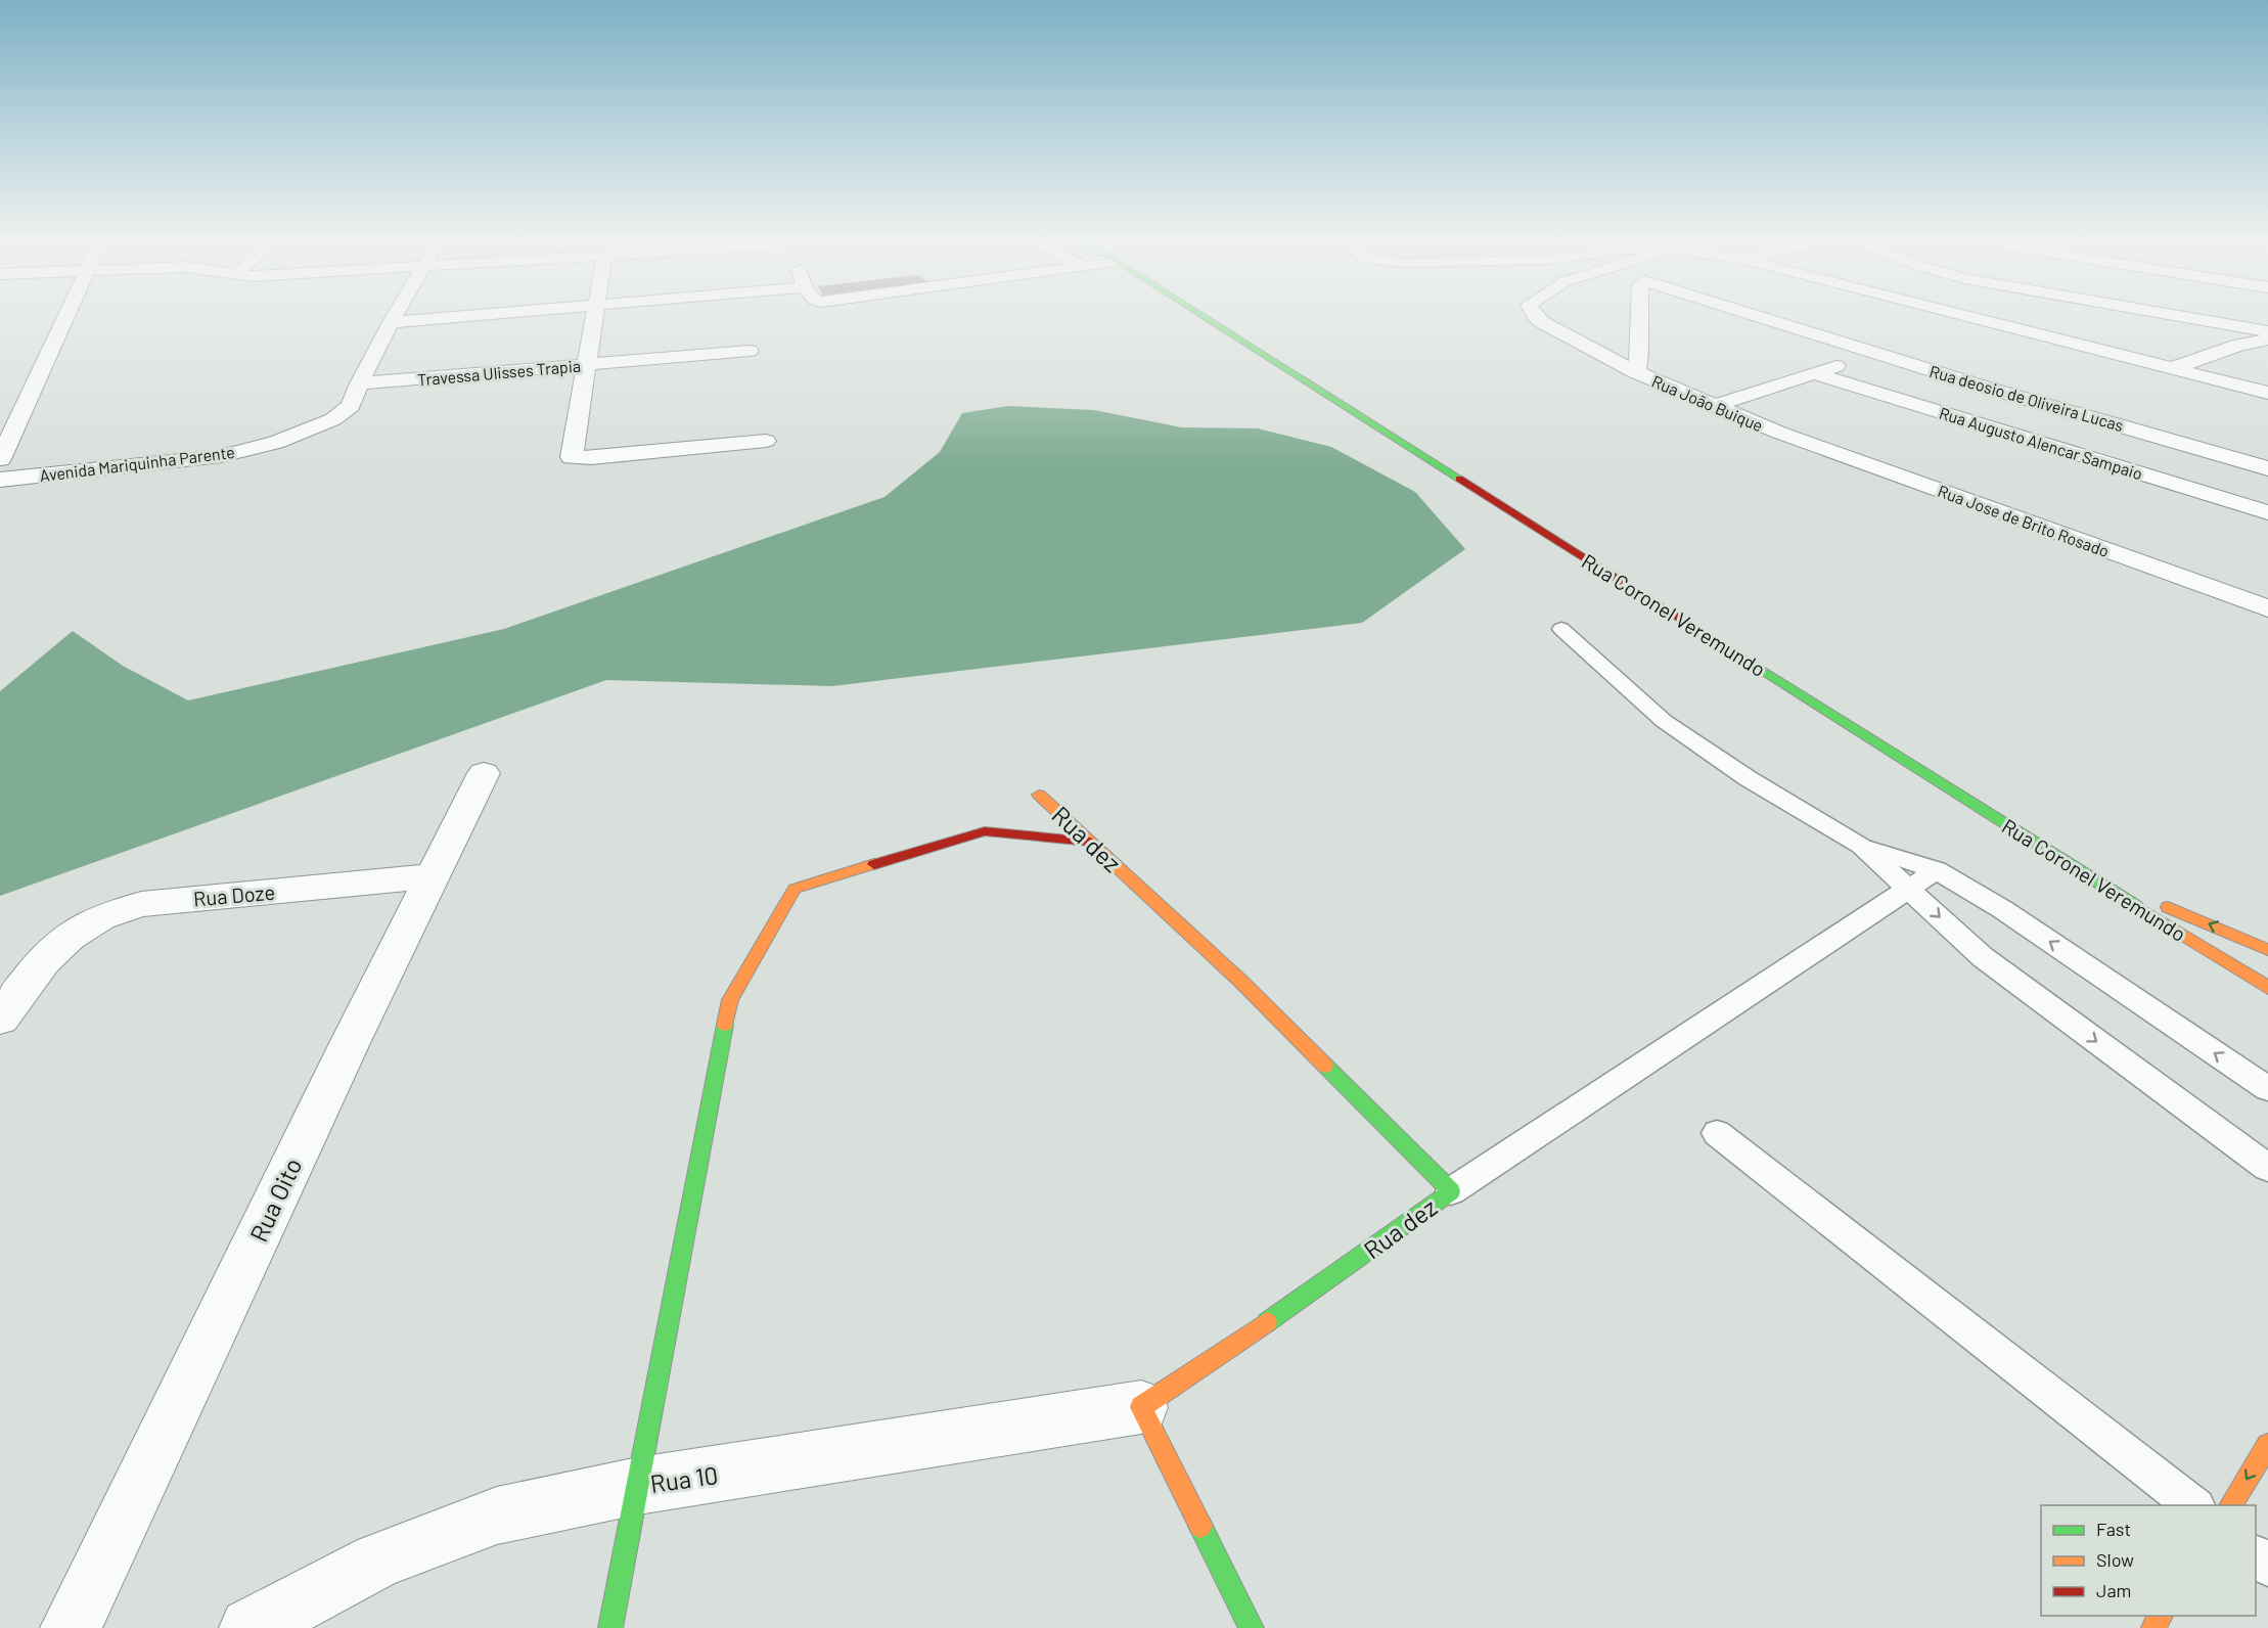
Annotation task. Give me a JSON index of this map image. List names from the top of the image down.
{
  "streets": {
    "main road": ["Rua Coronel Veremundo", "Rua dez"],
    "street": [
      "Travessa Ulisses Trapia",
      "Rua deosio de Oliveira Lucas",
      "Rua João Buique",
      "Rua Augusto Alencar Sampaio",
      "Avenida Mariquinha Parente",
      "Rua Jose de Brito Rosado",
      "Rua Doze",
      "Rua Oito",
      "Rua 10"
    ]
  },
  "crossings": [
    ["Travessa Ulisses Trapia", "Avenida Mariquinha Parente"],
    ["Rua João Buique", "Rua Jose de Brito Rosado"],
    ["Rua dez", "Rua 10"],
    ["Rua Doze", "Rua Oito"]
  ],
  "legend": ["Fast", "Slow", "Jam"]
}
